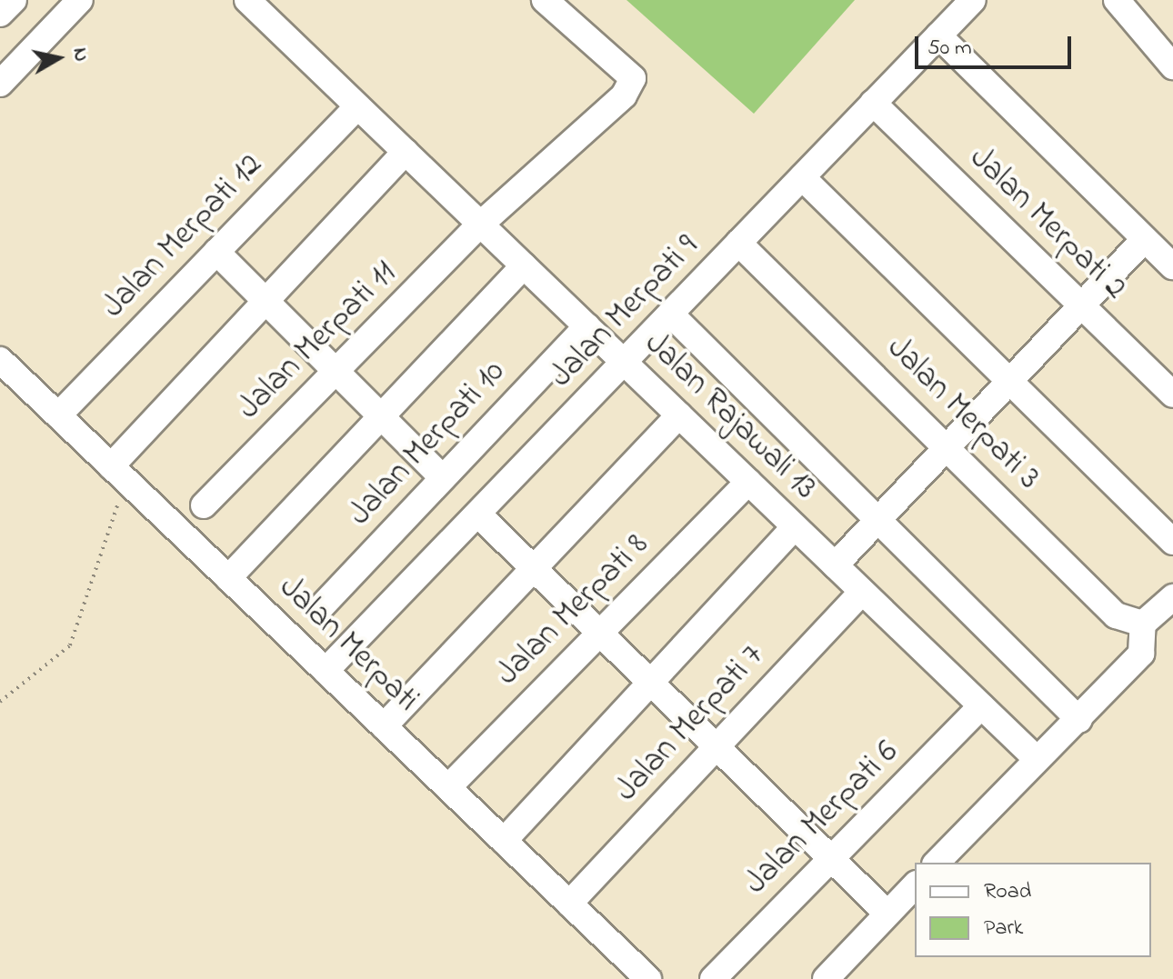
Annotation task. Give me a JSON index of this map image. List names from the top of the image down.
{
  "streets": {
    "street": [
      "Jalan Merpati 2",
      "Jalan Merpati 12",
      "Jalan Merpati 9",
      "Jalan Merpati 11",
      "Jalan Merpati 3",
      "Jalan Rajawali 13",
      "Jalan Merpati 10",
      "Jalan Merpati 8",
      "Jalan Merpati",
      "Jalan Merpati 7",
      "Jalan Merpati 6"
    ]
  },
  "crossings": [
    ["Jalan Merpati 2", "Jalan Merpati 9"],
    ["Jalan Merpati 12", "Jalan Rajawali 13"],
    ["Jalan Merpati 12", "Jalan Merpati"],
    ["Jalan Merpati 9", "Jalan Merpati 3"],
    ["Jalan Merpati 9", "Jalan Rajawali 13"],
    ["Jalan Merpati 9", "Jalan Merpati"],
    ["Jalan Merpati 11", "Jalan Rajawali 13"],
    ["Jalan Rajawali 13", "Jalan Merpati 10"],
    ["Jalan Rajawali 13", "Jalan Merpati 8"],
    ["Jalan Rajawali 13", "Jalan Merpati 7"],
    ["Jalan Rajawali 13", "Jalan Merpati 6"],
    ["Jalan Merpati 8", "Jalan Merpati"],
    ["Jalan Merpati", "Jalan Merpati 7"]
  ],
  "legend": ["Road", "Park"],
  "scale_bar": "50 m",
  "north": "right"
}
